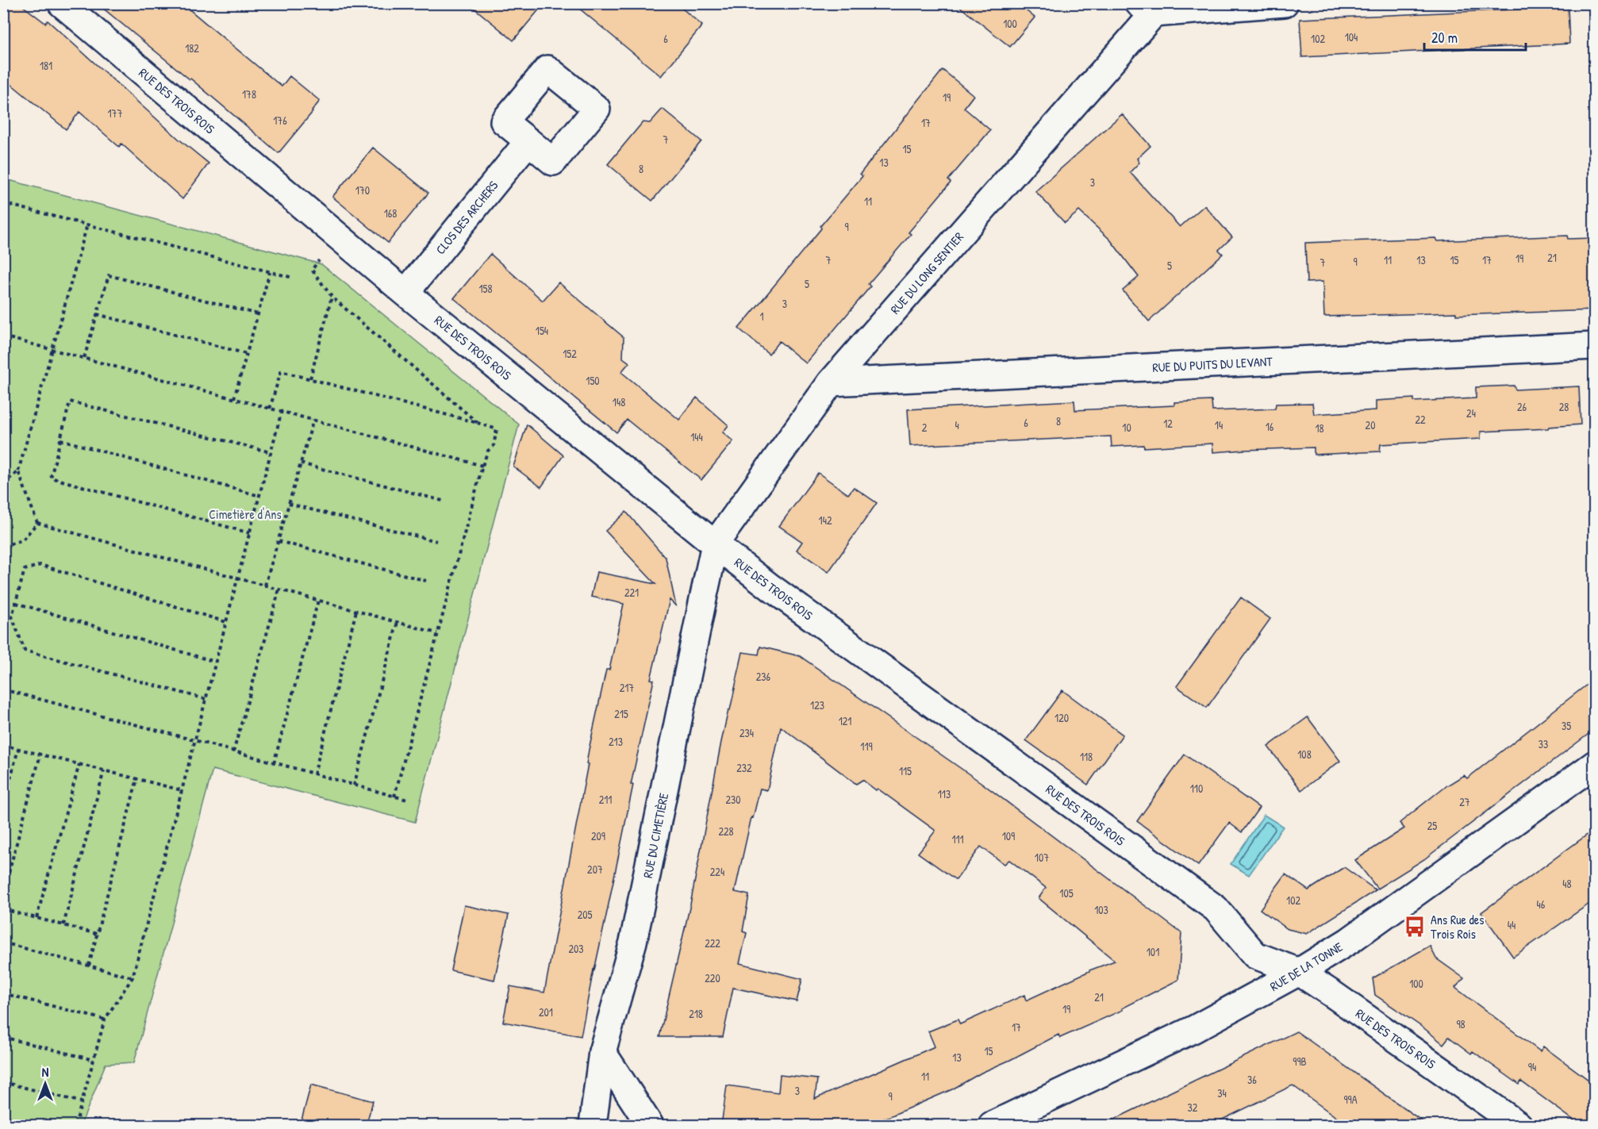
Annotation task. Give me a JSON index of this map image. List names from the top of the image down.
{
  "streets": {
    "street": [
      "RUE DES TROIS ROIS",
      "CLOS DES ARCHERS",
      "RUE DU LONG SENTIER",
      "RUE DU PUITS DU LEVANT",
      "RUE DU CIMETIÈRE",
      "RUE DE LA TONNE"
    ]
  },
  "crossings": [
    ["RUE DES TROIS ROIS", "CLOS DES ARCHERS"],
    ["RUE DES TROIS ROIS", "RUE DU LONG SENTIER"],
    ["RUE DES TROIS ROIS", "RUE DU CIMETIÈRE"],
    ["RUE DES TROIS ROIS", "RUE DE LA TONNE"],
    ["RUE DU LONG SENTIER", "RUE DU PUITS DU LEVANT"],
    ["RUE DU LONG SENTIER", "RUE DU CIMETIÈRE"]
  ],
  "parks": ["Cimetière d'Ans"],
  "places": {
    "bus stop": ["Ans Rue des Trois Rois"]
  },
  "house_numbers": [
    "100",
    "104",
    "6",
    "102",
    "182",
    "181",
    "178",
    "19",
    "177",
    "176",
    "17",
    "7",
    "15",
    "13",
    "8",
    "3",
    "170",
    "11",
    "168",
    "9",
    "21",
    "19",
    "7",
    "11",
    "13",
    "15",
    "17",
    "9",
    "7",
    "5",
    "5",
    "158",
    "3",
    "1",
    "154",
    "152",
    "150",
    "148",
    "26",
    "28",
    "24",
    "22",
    "8",
    "6",
    "12",
    "4",
    "14",
    "20",
    "16",
    "2",
    "10",
    "18",
    "144",
    "142",
    "221",
    "236",
    "217",
    "123",
    "215",
    "120",
    "121",
    "35",
    "234",
    "213",
    "33",
    "119",
    "108",
    "118",
    "232",
    "115",
    "110",
    "113",
    "211",
    "230",
    "27",
    "25",
    "228",
    "209",
    "109",
    "111",
    "107",
    "207",
    "224",
    "48",
    "105",
    "102",
    "46",
    "103",
    "205",
    "44",
    "222",
    "203",
    "101",
    "220",
    "100",
    "21",
    "19",
    "201",
    "218",
    "98",
    "17",
    "15",
    "13",
    "99B",
    "94",
    "11",
    "36",
    "3",
    "34",
    "9",
    "99A",
    "32"
  ],
  "scale_bar": "20 m",
  "north": "top"
}
